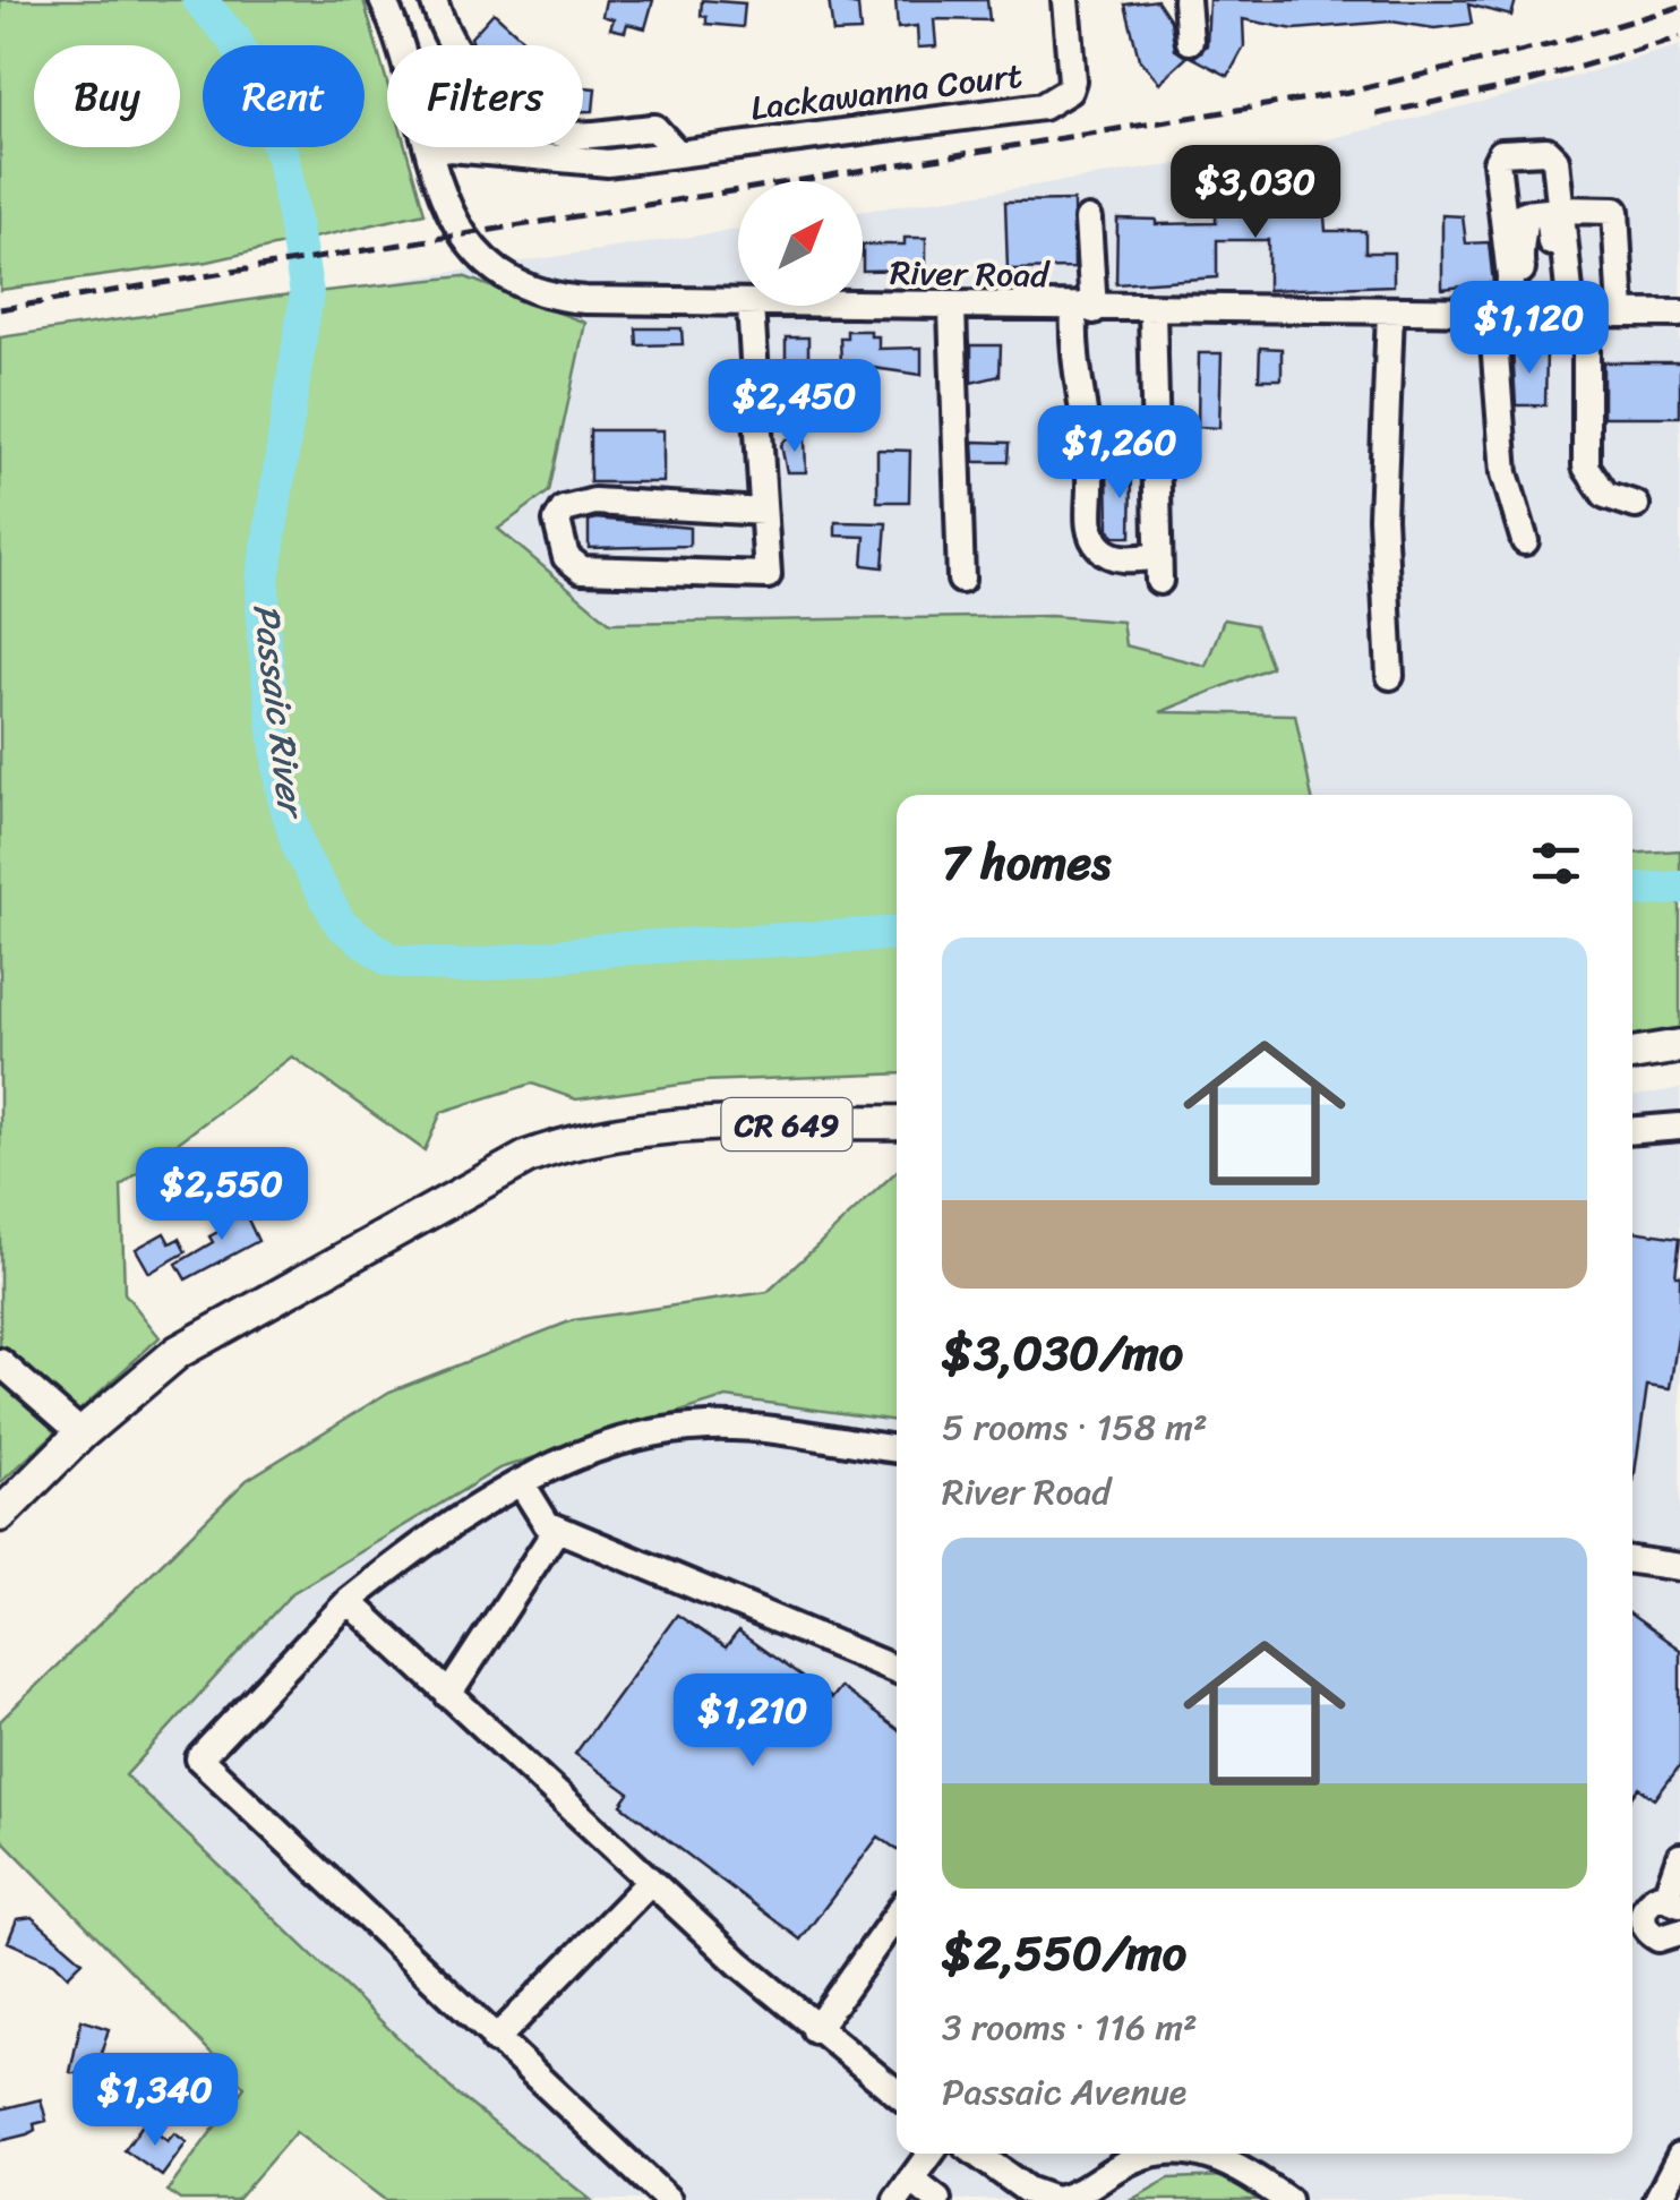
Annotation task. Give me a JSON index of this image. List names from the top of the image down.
{
  "streets": {
    "main road": ["CR 649"],
    "street": ["Lackawanna Court", "River Road"]
  },
  "crossings": [
    ["Lackawanna Court", "River Road"]
  ],
  "water": ["Passaic River"],
  "north": "top right",
  "page": {
    "chip": ["Buy", "Rent", "Filters"],
    "price": [
      "$3,030",
      "$1,120",
      "$2,450",
      "$1,260",
      "$2,550",
      "$1,210",
      "$1,340"
    ],
    "heading": "7 homes",
    "list": [
      {
        "name": "$3,030/mo",
        "note": "5 rooms · 158 m² · River Road"
      },
      {
        "name": "$2,550/mo",
        "note": "3 rooms · 116 m² · Passaic Avenue"
      }
    ]
  }
}
